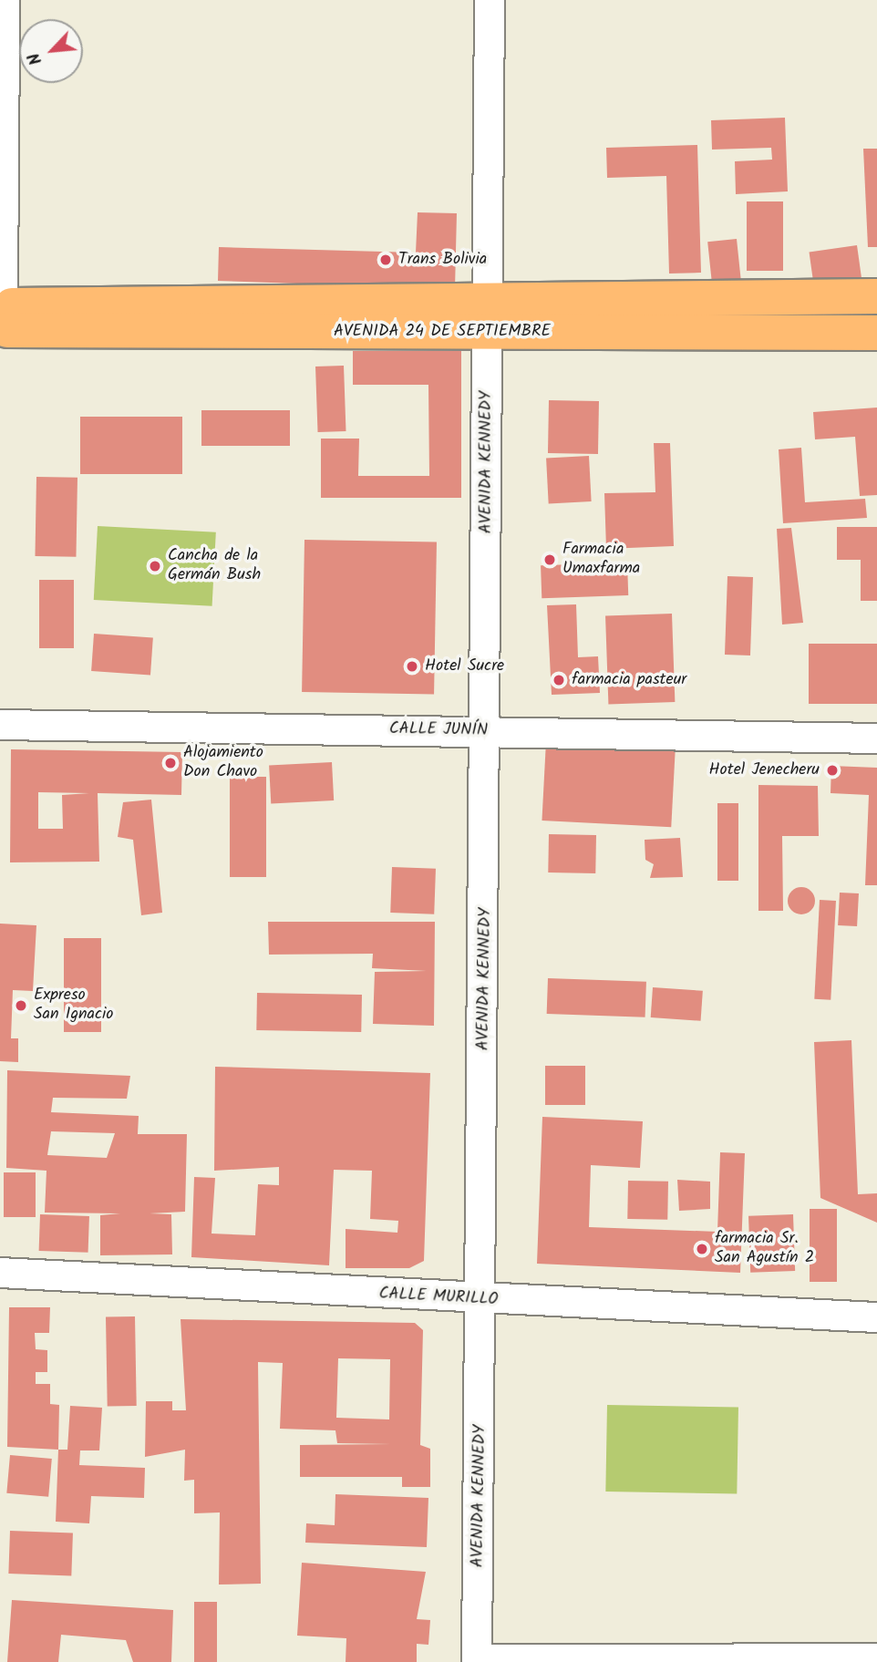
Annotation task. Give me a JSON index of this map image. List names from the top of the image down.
{
  "streets": {
    "main road": ["AVENIDA 24 DE SEPTIEMBRE"],
    "street": ["AVENIDA KENNEDY", "CALLE JUNÍN", "CALLE MURILLO"]
  },
  "crossings": [
    ["AVENIDA 24 DE SEPTIEMBRE", "AVENIDA KENNEDY"],
    ["AVENIDA KENNEDY", "CALLE JUNÍN"],
    ["AVENIDA KENNEDY", "CALLE MURILLO"]
  ],
  "places": [
    "Trans Bolivia",
    "Farmacia Umaxfarma",
    "Cancha de la Germán Bush",
    "Hotel Sucre",
    "farmacia pasteur",
    "Alojamiento Don Chavo",
    "Hotel Jenecheru",
    "Expreso San Ignacio",
    "farmacia Sr. San Agustín 2"
  ],
  "north": "bottom left"
}
